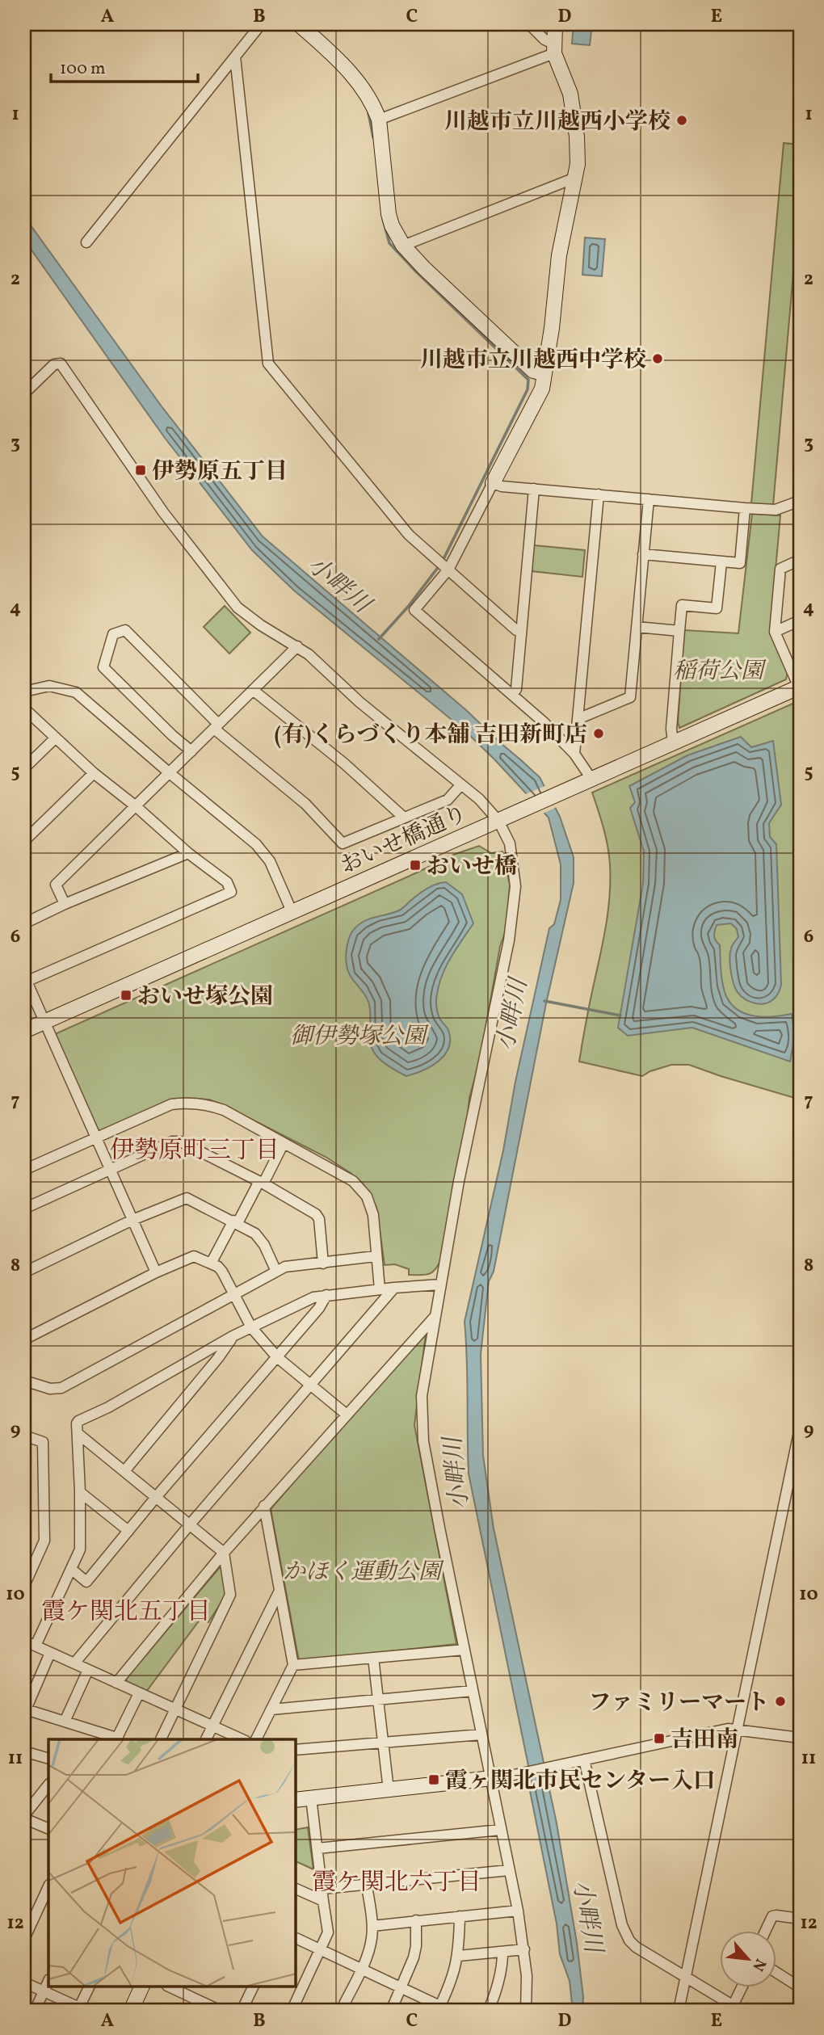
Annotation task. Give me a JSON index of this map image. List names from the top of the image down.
{
  "streets": {
    "street": ["おいせ橋通り"]
  },
  "districts": ["伊勢原町三丁目", "霞ケ関北五丁目", "霞ケ関北六丁目"],
  "water": ["小畔川"],
  "parks": ["稲荷公園", "御伊勢塚公園", "かほく運動公園"],
  "places": {
    "other": [
      "川越市立川越西小学校",
      "川越市立川越西中学校",
      "(有)くらづくり本舗 吉田新町店",
      "ファミリーマート"
    ],
    "transit": [
      "伊勢原五丁目",
      "おいせ橋",
      "おいせ塚公園",
      "吉田南",
      "霞ヶ関北市民センター入口"
    ]
  },
  "scale_bar": "100 m",
  "north": "bottom right",
  "grid": {
    "columns": [
      "A",
      "B",
      "C",
      "D",
      "E"
    ],
    "rows": [
      "1",
      "2",
      "3",
      "4",
      "5",
      "6",
      "7",
      "8",
      "9",
      "10",
      "11",
      "12"
    ]
  }
}
